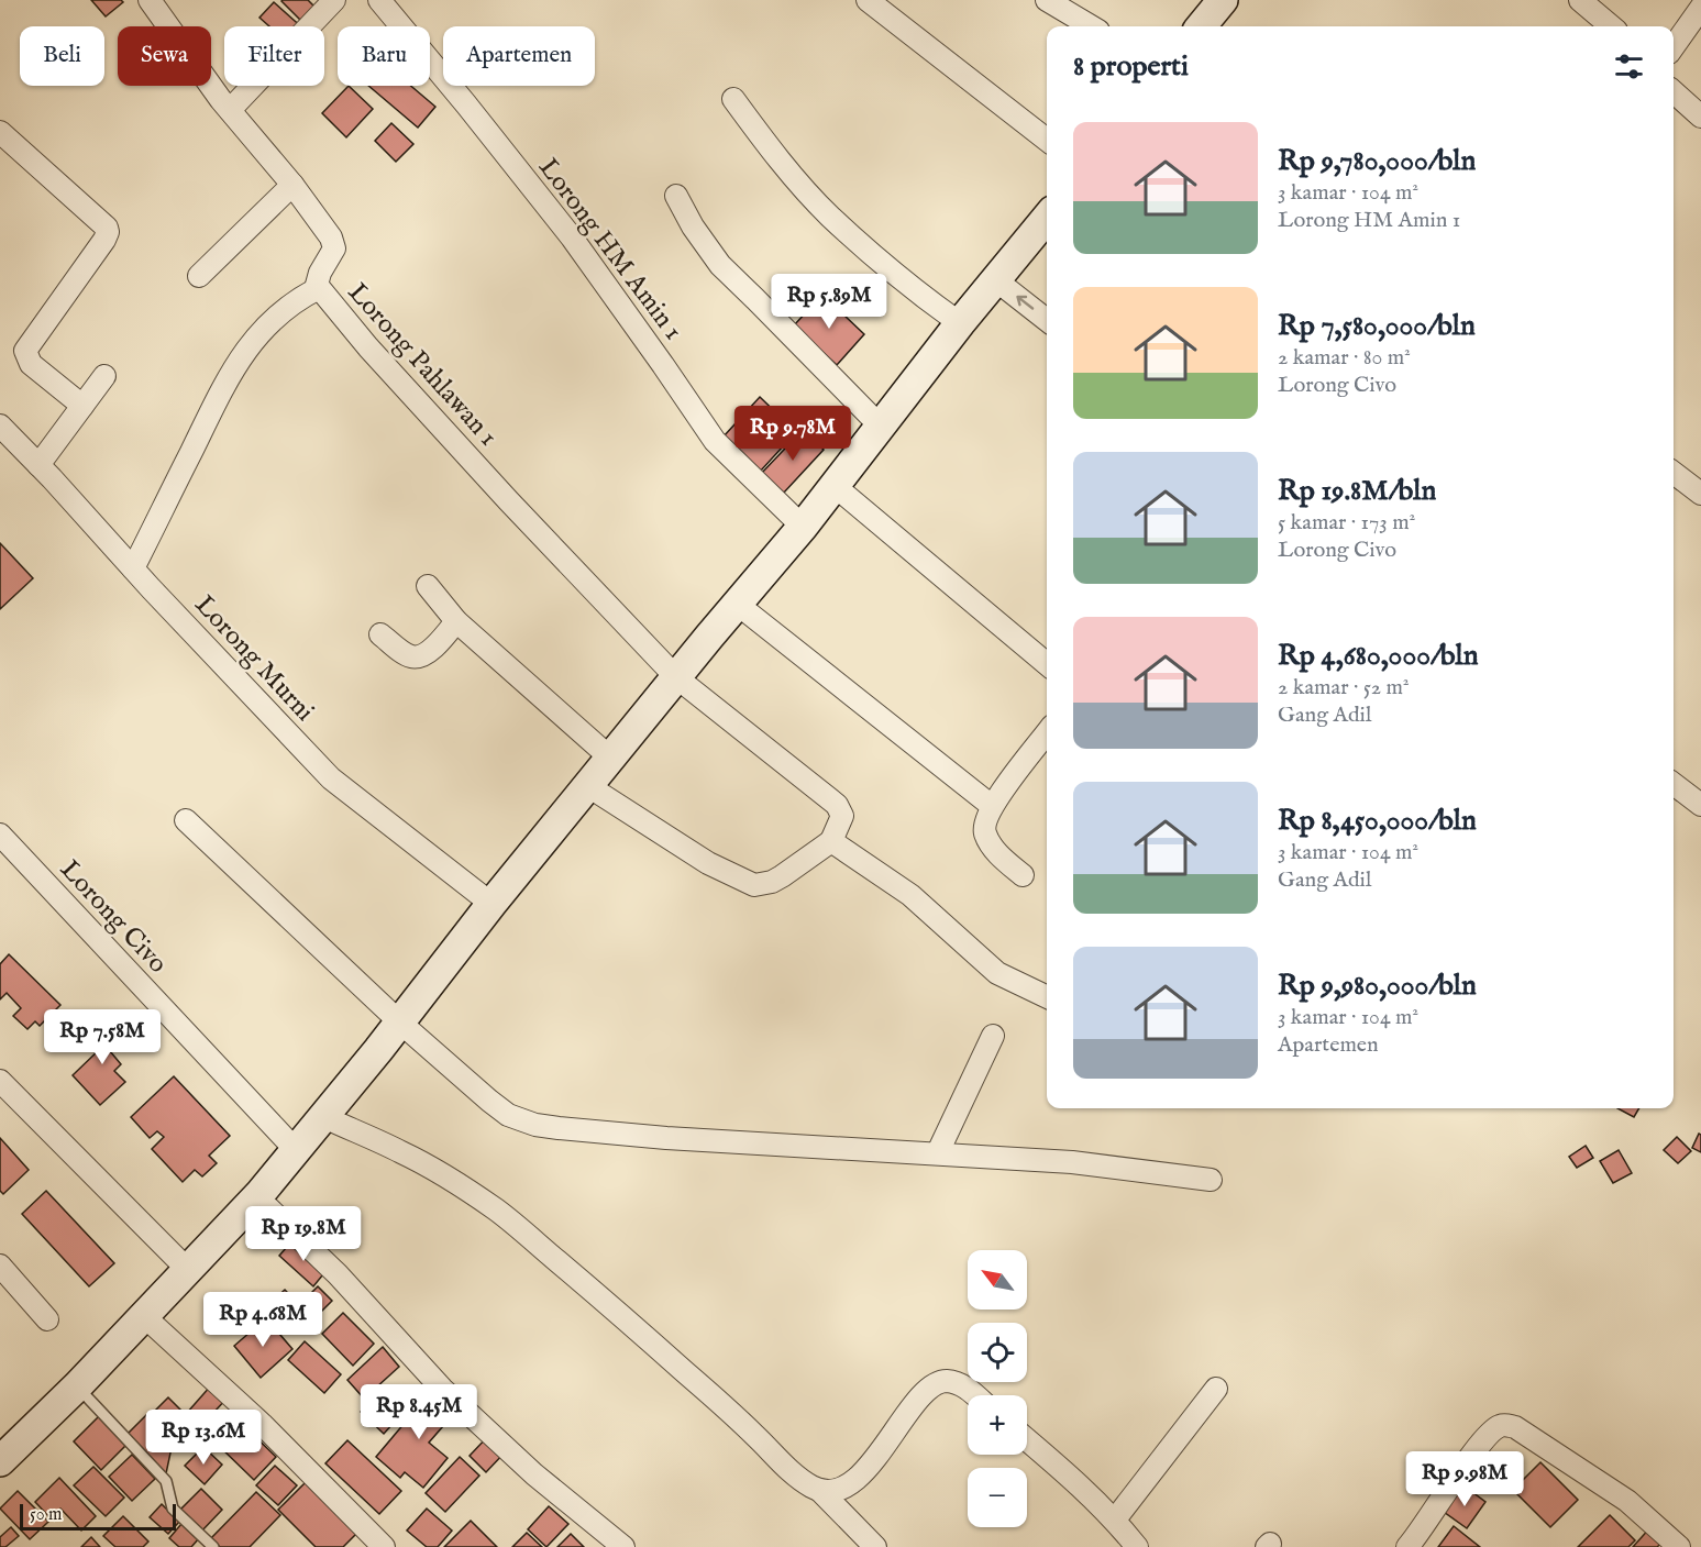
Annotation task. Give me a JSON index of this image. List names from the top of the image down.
{
  "streets": {
    "street": [
      "Lorong HM Amin 1",
      "Lorong Pahlawan 1",
      "Lorong Murni",
      "Lorong Civo"
    ]
  },
  "scale_bar": "50 m",
  "north": "top left",
  "page": {
    "chip": [
      "Beli",
      "Sewa",
      "Filter",
      "Baru",
      "Apartemen"
    ],
    "heading": "8 properti",
    "list": [
      {
        "name": "Rp 9,780,000/bln",
        "note": "3 kamar · 104 m² · Lorong HM Amin 1"
      },
      {
        "name": "Rp 7,580,000/bln",
        "note": "2 kamar · 80 m² · Lorong Civo"
      },
      {
        "name": "Rp 19.8M/bln",
        "note": "5 kamar · 173 m² · Lorong Civo"
      },
      {
        "name": "Rp 4,680,000/bln",
        "note": "2 kamar · 52 m² · Gang Adil"
      },
      {
        "name": "Rp 8,450,000/bln",
        "note": "3 kamar · 104 m² · Gang Adil"
      },
      {
        "name": "Rp 9,980,000/bln",
        "note": "3 kamar · 104 m² · Apartemen"
      }
    ],
    "price": [
      "Rp 5.89M",
      "Rp 9.78M",
      "Rp 7.58M",
      "Rp 19.8M",
      "Rp 4.68M",
      "Rp 8.45M",
      "Rp 13.6M",
      "Rp 9.98M"
    ],
    "map_buttons": ["+", "−"],
    "scale": "50 m"
  }
}
